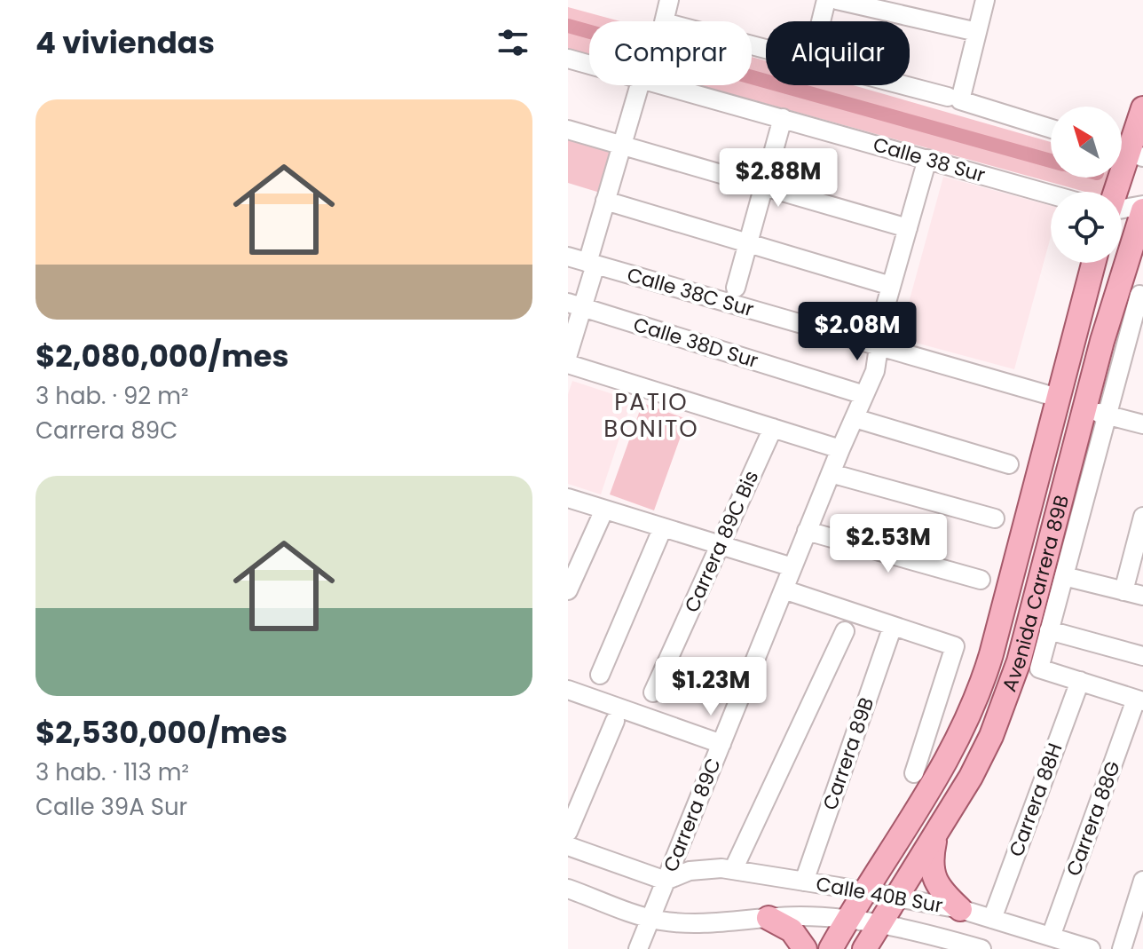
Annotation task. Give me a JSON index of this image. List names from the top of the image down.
{
  "streets": {
    "main road": ["Avenida Carrera 89B"],
    "street": [
      "Calle 38 Sur",
      "Calle 38C Sur",
      "Calle 38D Sur",
      "Carrera 89C Bis",
      "Carrera 89B",
      "Carrera 88H",
      "Carrera 89C",
      "Carrera 88G",
      "Calle 40B Sur"
    ]
  },
  "crossings": [
    ["Calle 38 Sur", "Carrera 89C"],
    ["Calle 38C Sur", "Avenida Carrera 89B"],
    ["Calle 38C Sur", "Carrera 89C"],
    ["Calle 38D Sur", "Carrera 89C"],
    ["Avenida Carrera 89B", "Calle 40B Sur"],
    ["Carrera 89B", "Calle 40B Sur"],
    ["Carrera 88H", "Calle 40B Sur"],
    ["Carrera 89C", "Calle 40B Sur"],
    ["Carrera 88G", "Calle 40B Sur"]
  ],
  "districts": ["PATIO BONITO"],
  "north": "top left",
  "page": {
    "heading": "4 viviendas",
    "chip": ["Comprar", "Alquilar"],
    "list": [
      {
        "name": "$2,080,000/mes",
        "note": "3 hab. · 92 m² · Carrera 89C"
      },
      {
        "name": "$2,530,000/mes",
        "note": "3 hab. · 113 m² · Calle 39A Sur"
      }
    ],
    "price": [
      "$2.88M",
      "$2.08M",
      "$2.53M",
      "$1.23M"
    ]
  }
}
